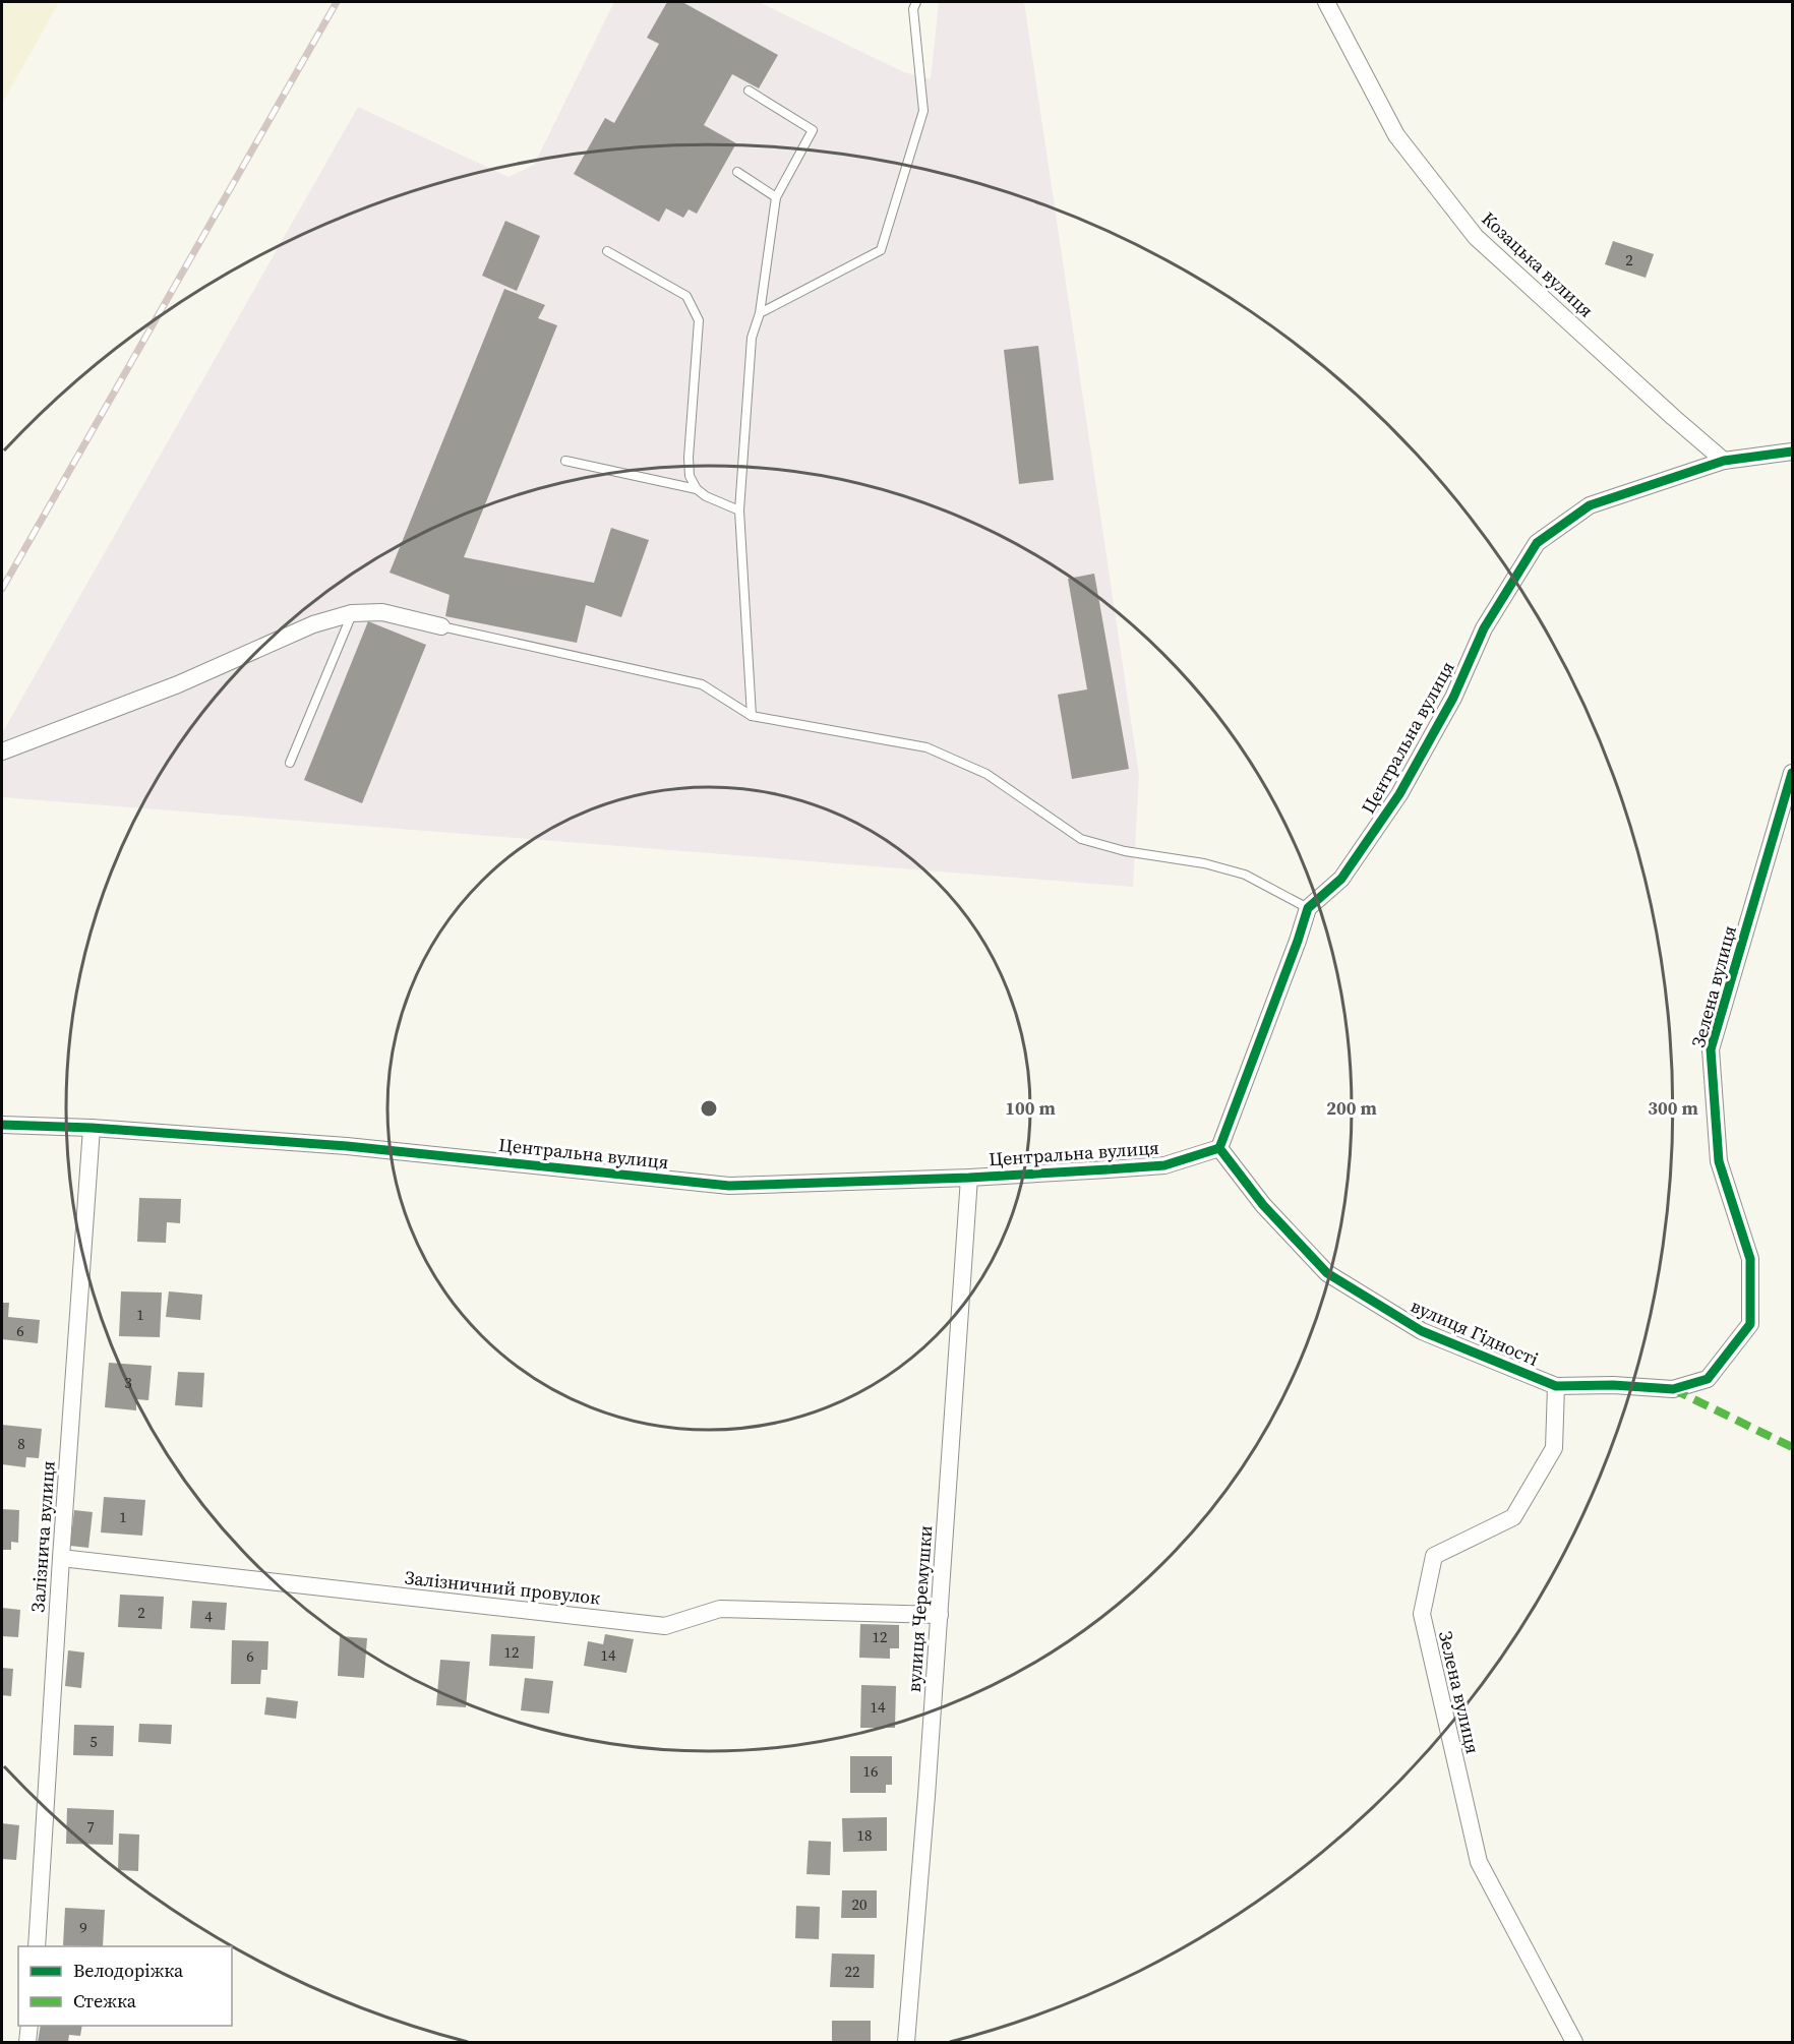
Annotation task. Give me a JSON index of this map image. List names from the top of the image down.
{
  "streets": {
    "street": [
      "Козацька вулиця",
      "Центральна вулиця",
      "Зелена вулиця",
      "вулиця Гідності",
      "Залізнича вулиця",
      "Залізничний провулок",
      "вулиця Черемушки"
    ]
  },
  "crossings": [
    ["Козацька вулиця", "Центральна вулиця"],
    ["Центральна вулиця", "вулиця Гідності"],
    ["Центральна вулиця", "Залізнича вулиця"],
    ["Центральна вулиця", "вулиця Черемушки"],
    ["Зелена вулиця", "вулиця Гідності"],
    ["Залізнича вулиця", "Залізничний провулок"],
    ["Залізничний провулок", "вулиця Черемушки"]
  ],
  "house_numbers": [
    "2",
    "1",
    "6",
    "3",
    "8",
    "1",
    "2",
    "4",
    "12",
    "12",
    "14",
    "6",
    "14",
    "5",
    "16",
    "7",
    "18",
    "20",
    "9",
    "22"
  ],
  "legend": ["Велодоріжка", "Стежка"],
  "rings": ["100 m", "200 m", "300 m"]
}
